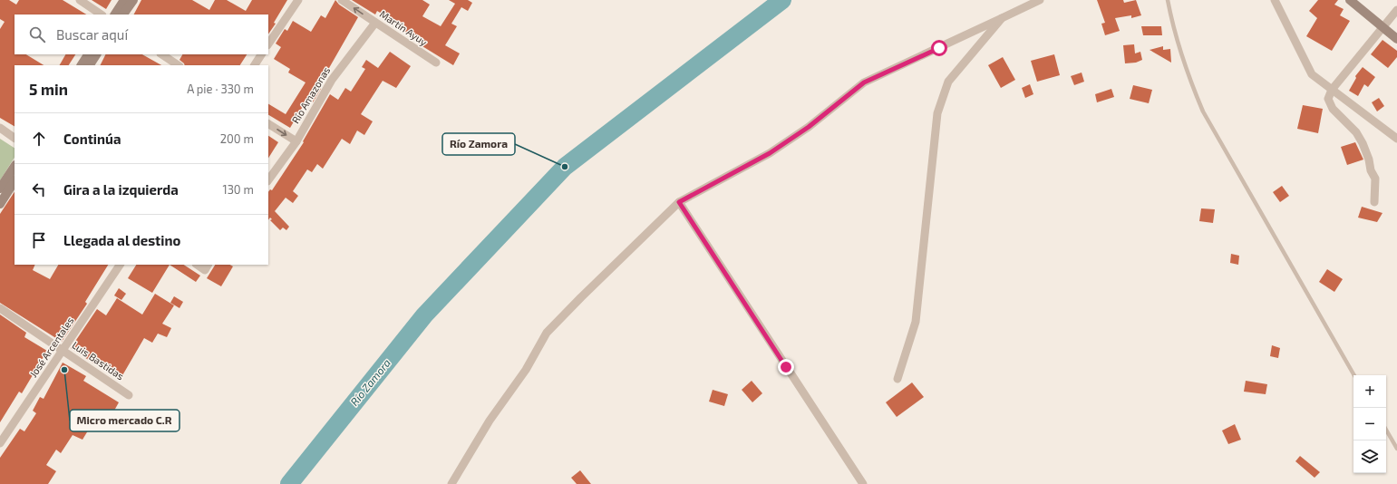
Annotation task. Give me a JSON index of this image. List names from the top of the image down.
{
  "streets": {
    "street": [
      "Martín Ayuy",
      "Río Amazonas",
      "José Arcentales",
      "Luis Bastidas"
    ]
  },
  "crossings": [
    ["Martín Ayuy", "Río Amazonas"],
    ["José Arcentales", "Luis Bastidas"]
  ],
  "one_way": ["Martín Ayuy"],
  "water": ["Río Zamora"],
  "places": ["Río Zamora", "Micro mercado C.R"],
  "page": {
    "search": "Buscar aquí",
    "heading": ["5 min", "A pie · 330 m"],
    "list": [
      ["Continúa", "200 m"],
      ["Gira a la izquierda", "130 m"],
      "Llegada al destino"
    ],
    "map_buttons": ["+", "−"]
  }
}
